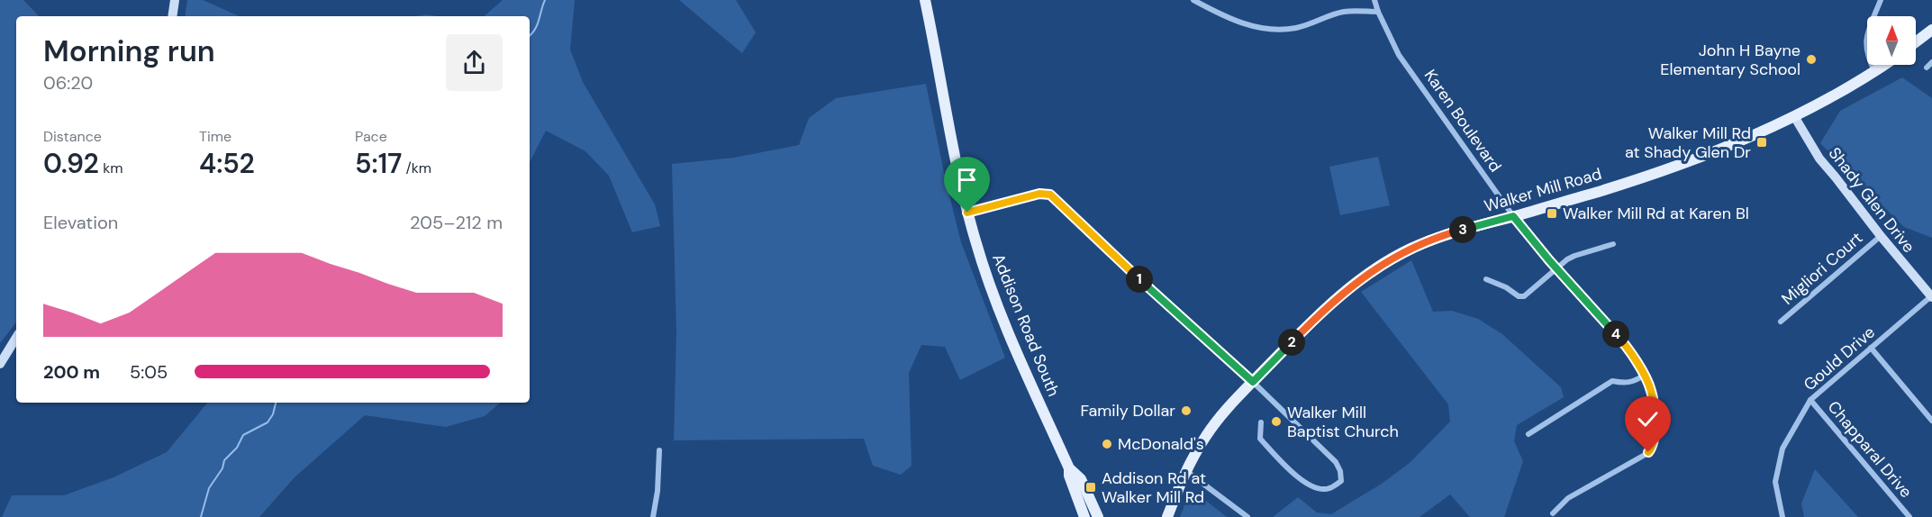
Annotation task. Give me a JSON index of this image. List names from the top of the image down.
{
  "streets": {
    "main road": ["Walker Mill Road", "Addison Road South"],
    "street": [
      "Karen Boulevard",
      "Shady Glen Drive",
      "Migliori Court",
      "Gould Drive",
      "Chapparal Drive"
    ]
  },
  "crossings": [
    ["Karen Boulevard", "Walker Mill Road"],
    ["Walker Mill Road", "Shady Glen Drive"],
    ["Shady Glen Drive", "Migliori Court"],
    ["Shady Glen Drive", "Gould Drive"],
    ["Gould Drive", "Chapparal Drive"]
  ],
  "places": {
    "other": [
      "John H Bayne Elementary School",
      "Family Dollar",
      "Walker Mill Baptist Church",
      "McDonald's"
    ],
    "transit": ["Walker Mill Rd at Shady Glen Dr", "Walker Mill Rd at Karen Bl", "Addison Rd at Walker Mill Rd"]
  },
  "north": "top",
  "page": {
    "heading": ["Morning run", "06:20"],
    "stats": [
      ["Distance", "0.92 km"],
      ["Time", "4:52"],
      ["Pace", "5:17 /km"]
    ],
    "chart": ["Elevation", "205–212 m"],
    "pins": [
      "3",
      "1",
      "4",
      "2"
    ],
    "list": [
      {
        "name": "200 m",
        "note": "5:05"
      }
    ]
  }
}
